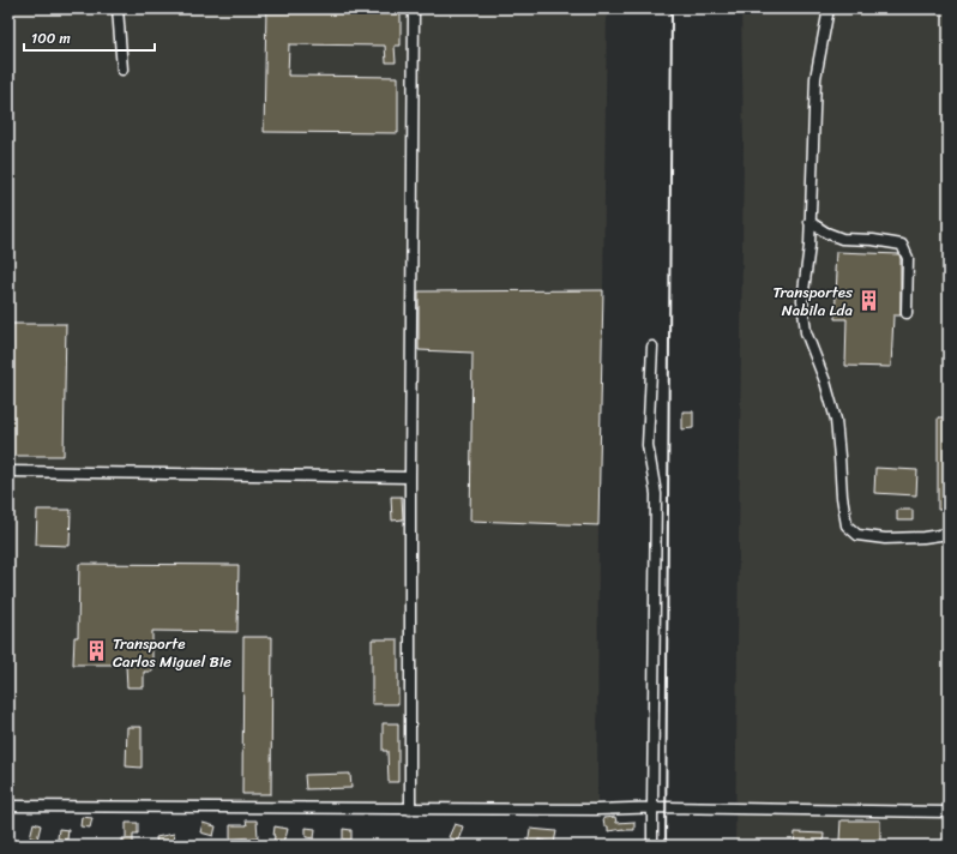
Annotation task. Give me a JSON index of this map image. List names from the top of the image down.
{
  "places": {
    "building": ["Transportes Nabila Lda", "Transporte Carlos Miguel Bie"]
  },
  "scale_bar": "100 m"
}
